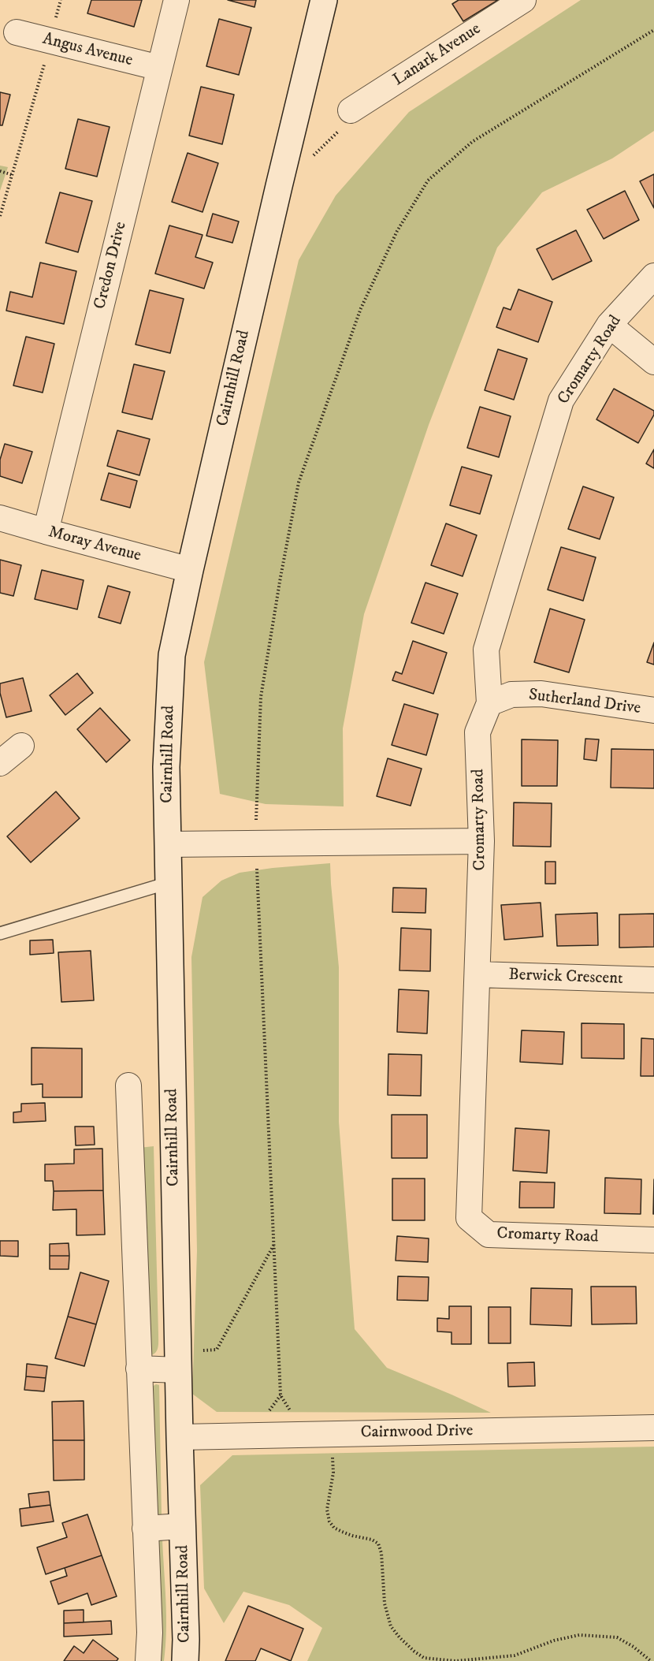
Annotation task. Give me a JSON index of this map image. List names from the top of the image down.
{
  "streets": {
    "main road": ["Cairnhill Road"],
    "street": [
      "Angus Avenue",
      "Lanark Avenue",
      "Credon Drive",
      "Cromarty Road",
      "Moray Avenue",
      "Sutherland Drive",
      "Berwick Crescent",
      "Cairnwood Drive"
    ]
  },
  "crossings": [
    ["Angus Avenue", "Credon Drive"],
    ["Credon Drive", "Moray Avenue"],
    ["Cromarty Road", "Sutherland Drive"],
    ["Cromarty Road", "Berwick Crescent"],
    ["Cairnhill Road", "Moray Avenue"],
    ["Cairnhill Road", "Cairnwood Drive"]
  ]
}
